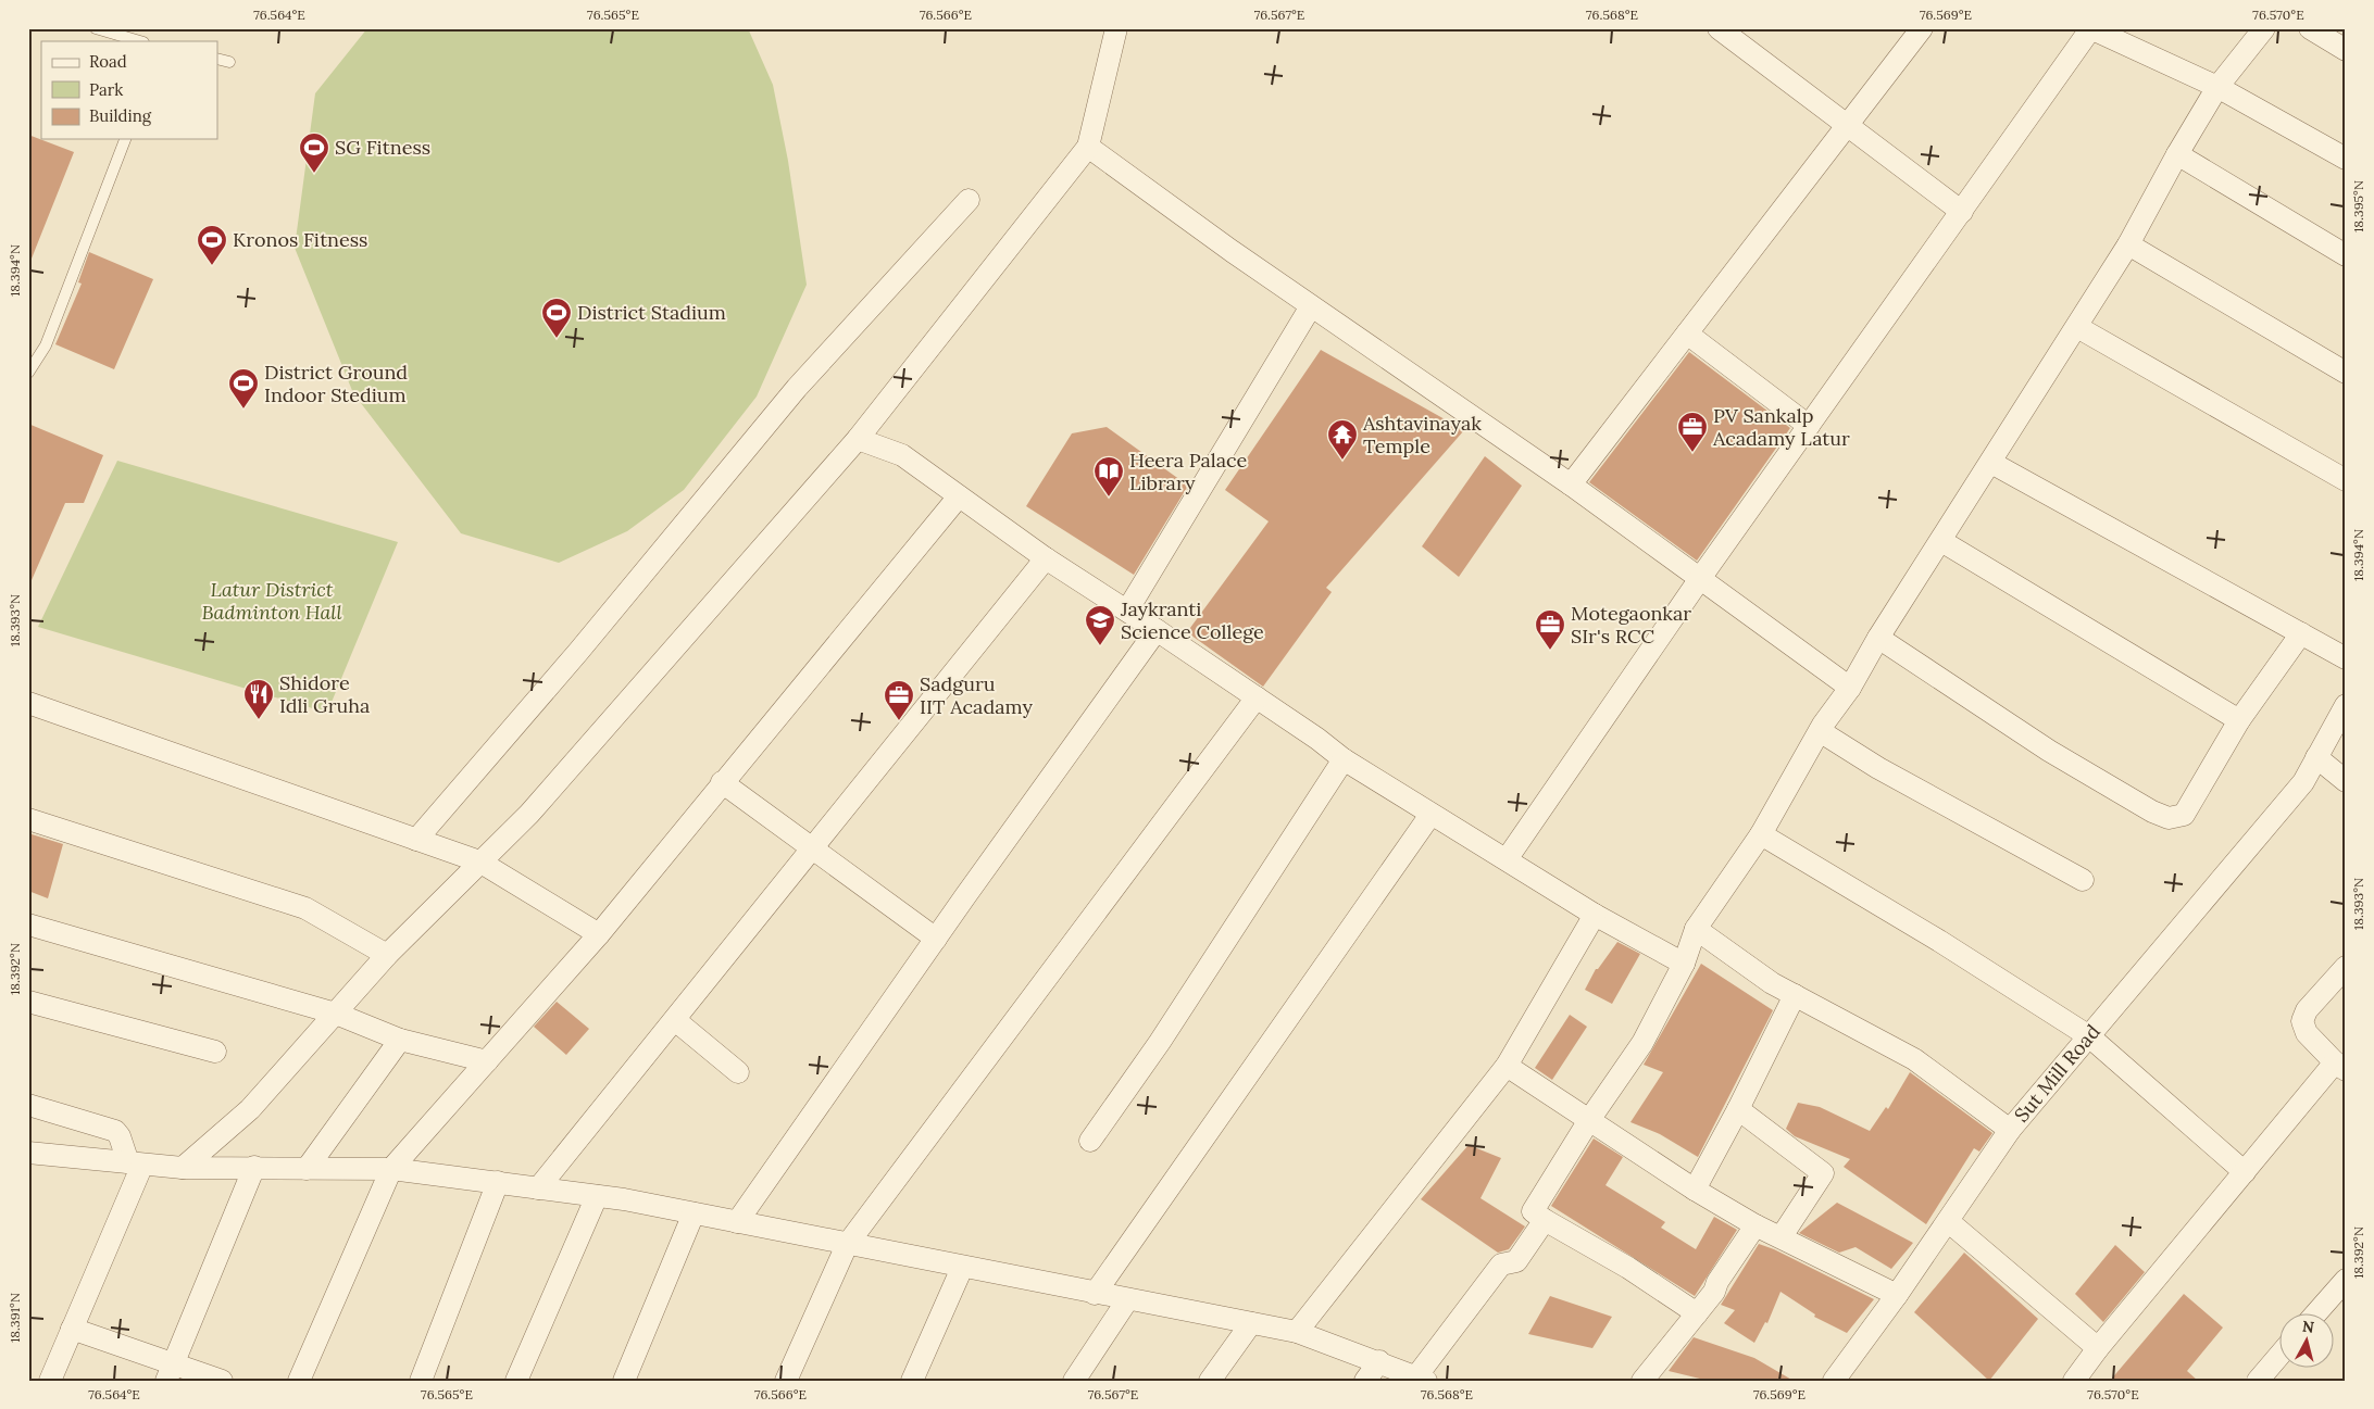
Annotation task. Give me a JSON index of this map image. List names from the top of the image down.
{
  "streets": {
    "street": ["Sut Mill Road"]
  },
  "parks": ["Latur District Badminton Hall"],
  "places": {
    "sports": [
      "SG Fitness",
      "Kronos Fitness",
      "District Stadium",
      "District Ground Indoor Stedium"
    ],
    "office": ["PV Sankalp Acadamy Latur", "Motegaonkar SIr's RCC", "Sadguru IIT Acadamy"],
    "temple": ["Ashtavinayak Temple"],
    "library": ["Heera Palace Library"],
    "school or university": ["Jaykranti Science College"],
    "restaurant": ["Shidore Idli Gruha"]
  },
  "legend": ["Road", "Park", "Building"],
  "north": "top",
  "coordinates": [
    "76.564°E",
    "76.565°E",
    "76.566°E",
    "76.567°E",
    "76.568°E",
    "76.569°E",
    "76.570°E",
    "18.395°N",
    "18.394°N",
    "18.393°N",
    "18.392°N",
    "18.391°N"
  ]
}
